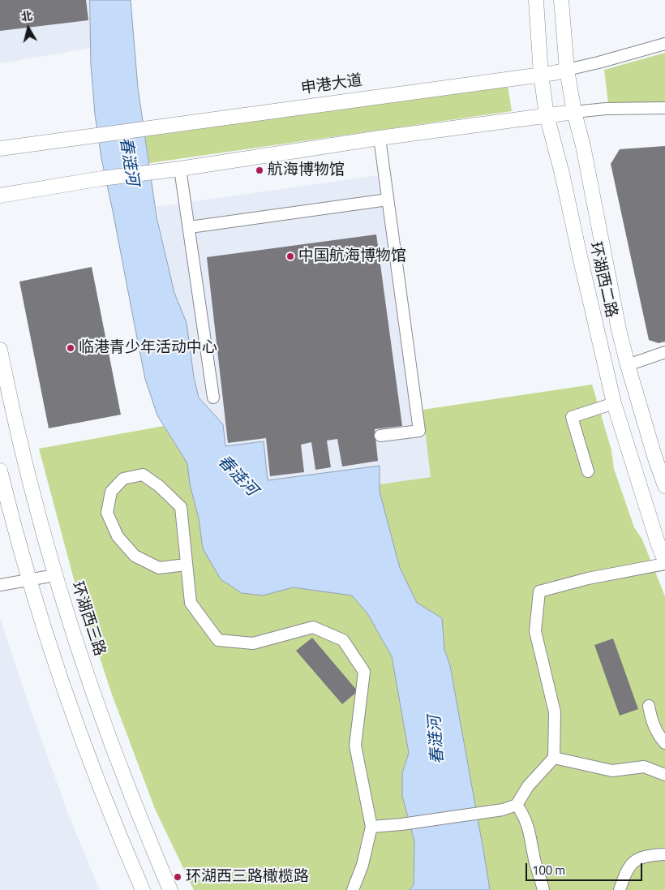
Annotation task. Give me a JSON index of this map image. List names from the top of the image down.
{
  "streets": {
    "main road": ["申港大道", "环湖西二路", "环湖西三路"]
  },
  "crossings": [
    ["申港大道", "环湖西二路"]
  ],
  "water": ["春涟河"],
  "places": [
    "航海博物馆",
    "中国航海博物馆",
    "临港青少年活动中心",
    "环湖西三路橄榄路"
  ],
  "scale_bar": "100 m",
  "north": "top"
}
